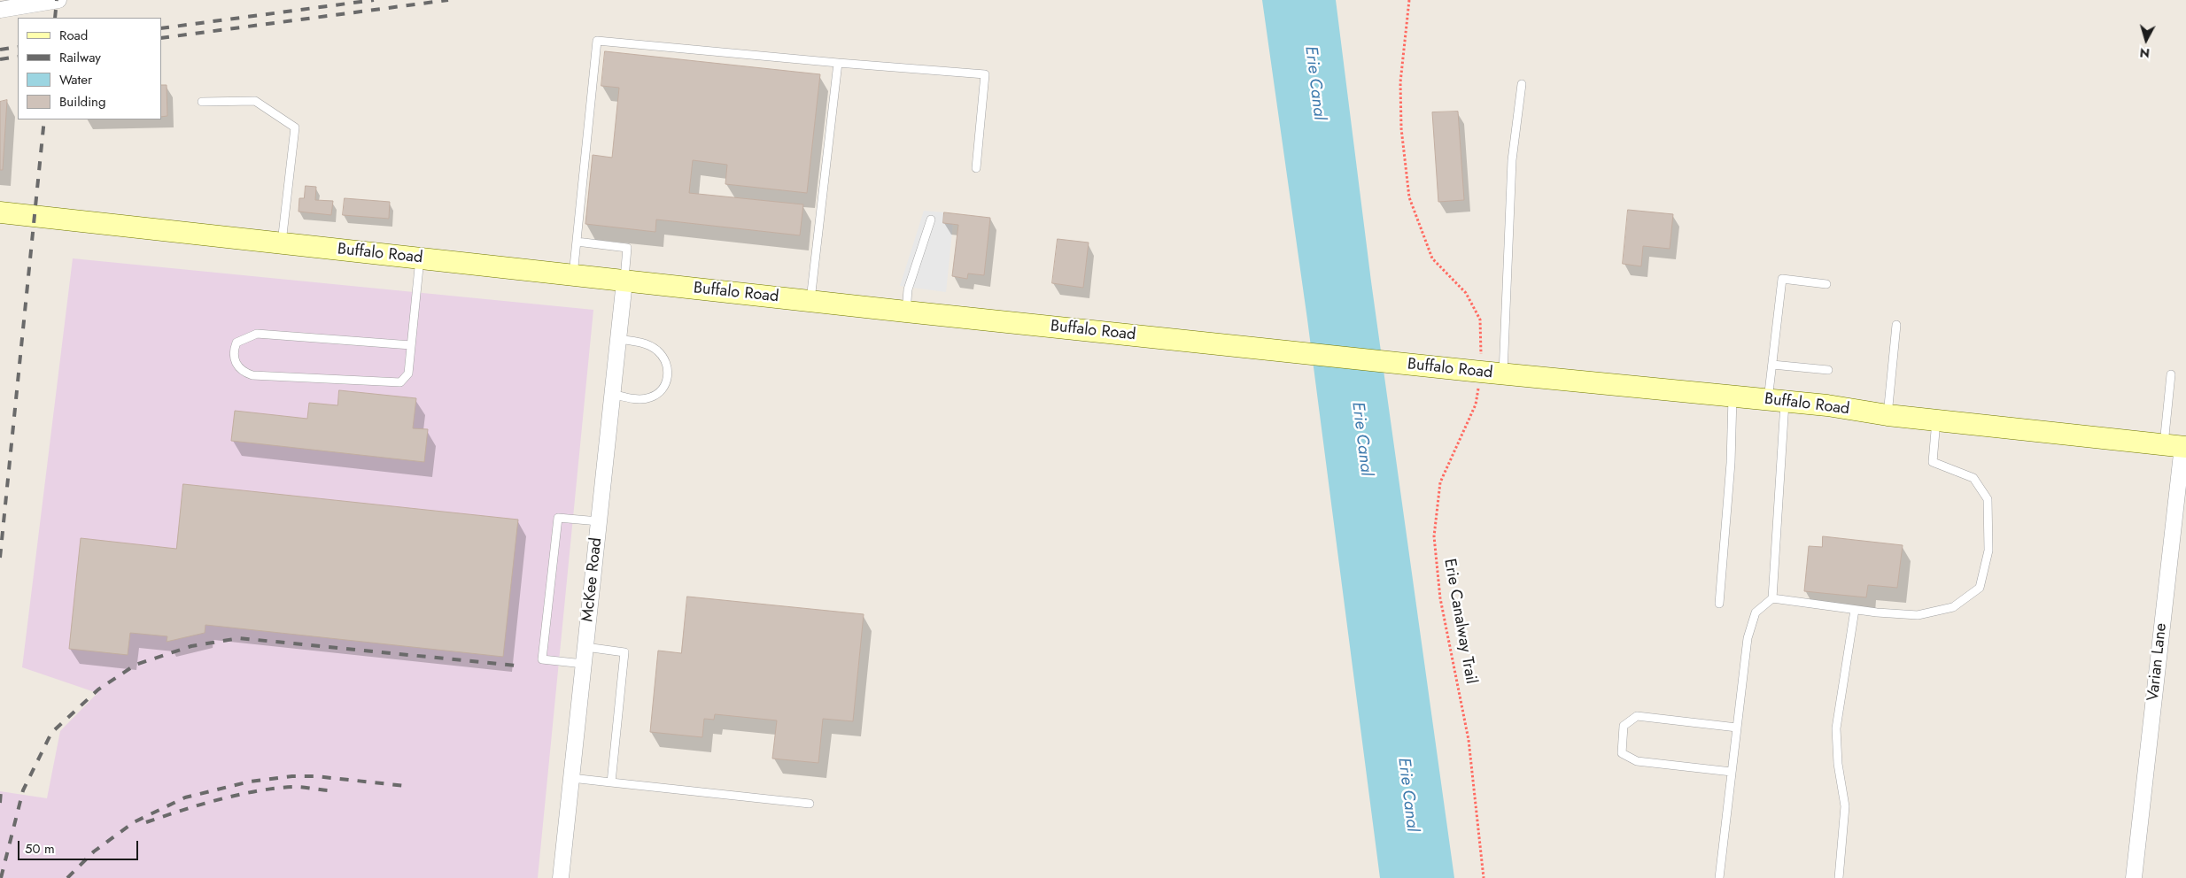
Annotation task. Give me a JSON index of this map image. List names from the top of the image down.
{
  "streets": {
    "main road": ["Buffalo Road"],
    "street": ["McKee Road", "Varian Lane"],
    "path": ["Erie Canalway Trail"]
  },
  "crossings": [
    ["Buffalo Road", "McKee Road"],
    ["Buffalo Road", "Erie Canalway Trail"],
    ["Buffalo Road", "Varian Lane"]
  ],
  "water": ["Erie Canal"],
  "legend": [
    "Road",
    "Railway",
    "Water",
    "Building"
  ],
  "scale_bar": "50 m",
  "north": "bottom"
}
